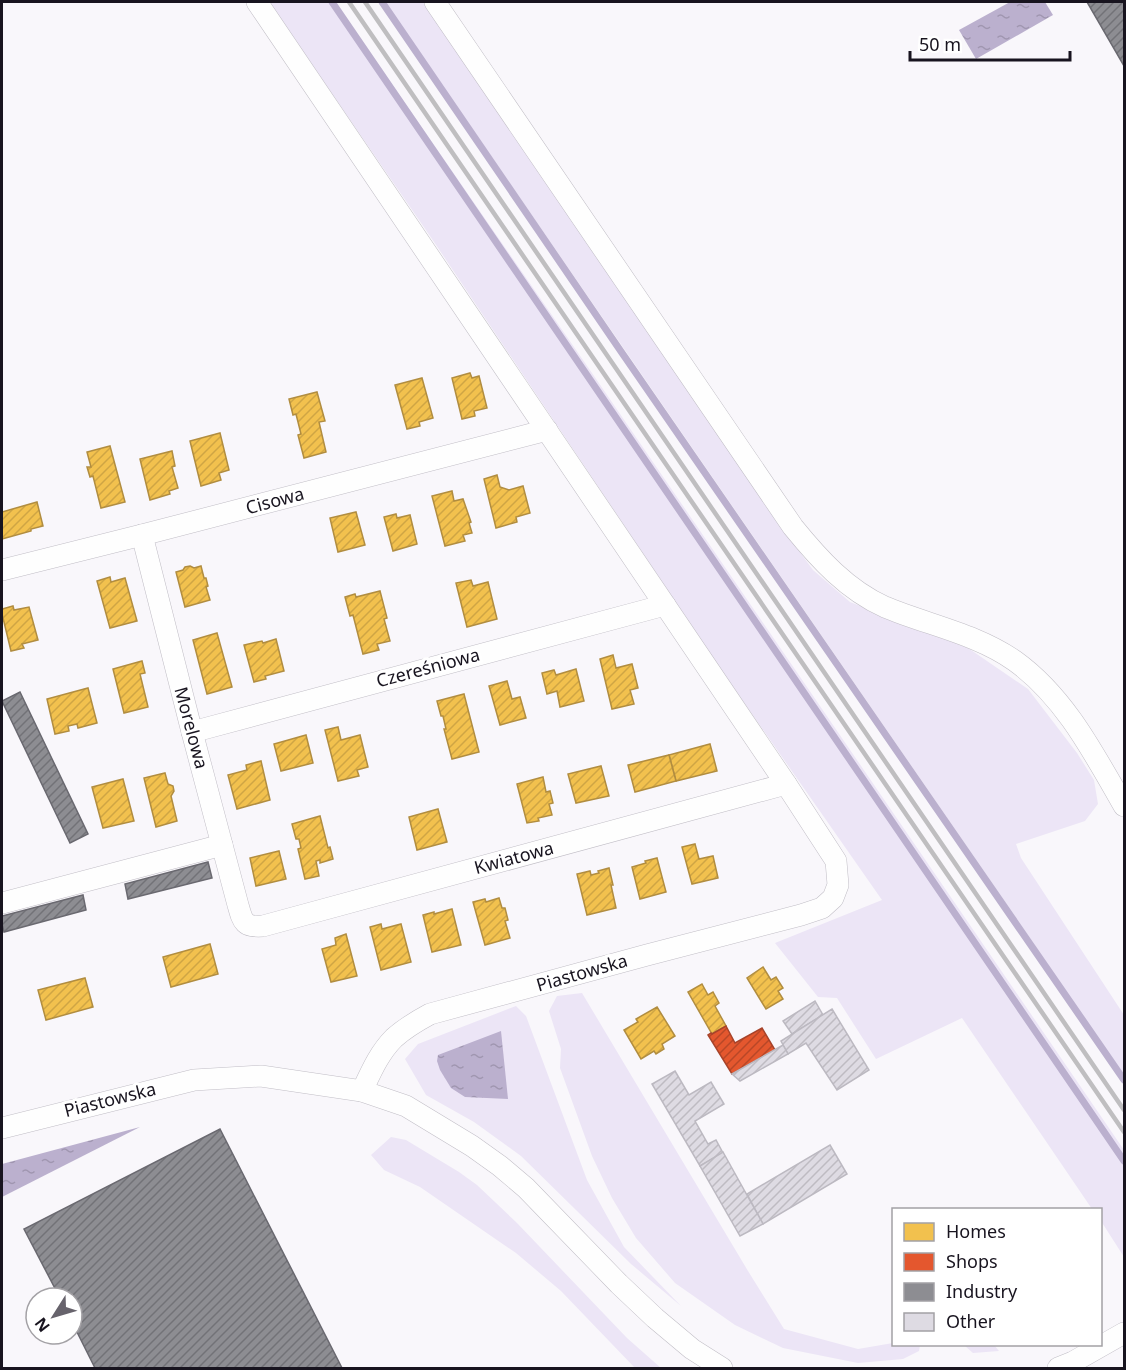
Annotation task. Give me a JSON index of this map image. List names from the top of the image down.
{
  "streets": {
    "street": [
      "Cisowa",
      "Czereśniowa",
      "Morelowa",
      "Kwiatowa",
      "Piastowska"
    ]
  },
  "crossings": [
    ["Cisowa", "Morelowa"],
    ["Czereśniowa", "Morelowa"],
    ["Morelowa", "Kwiatowa"],
    ["Kwiatowa", "Piastowska"]
  ],
  "legend": [
    "Homes",
    "Shops",
    "Industry",
    "Other"
  ],
  "scale_bar": "50 m",
  "north": "bottom left"
}
